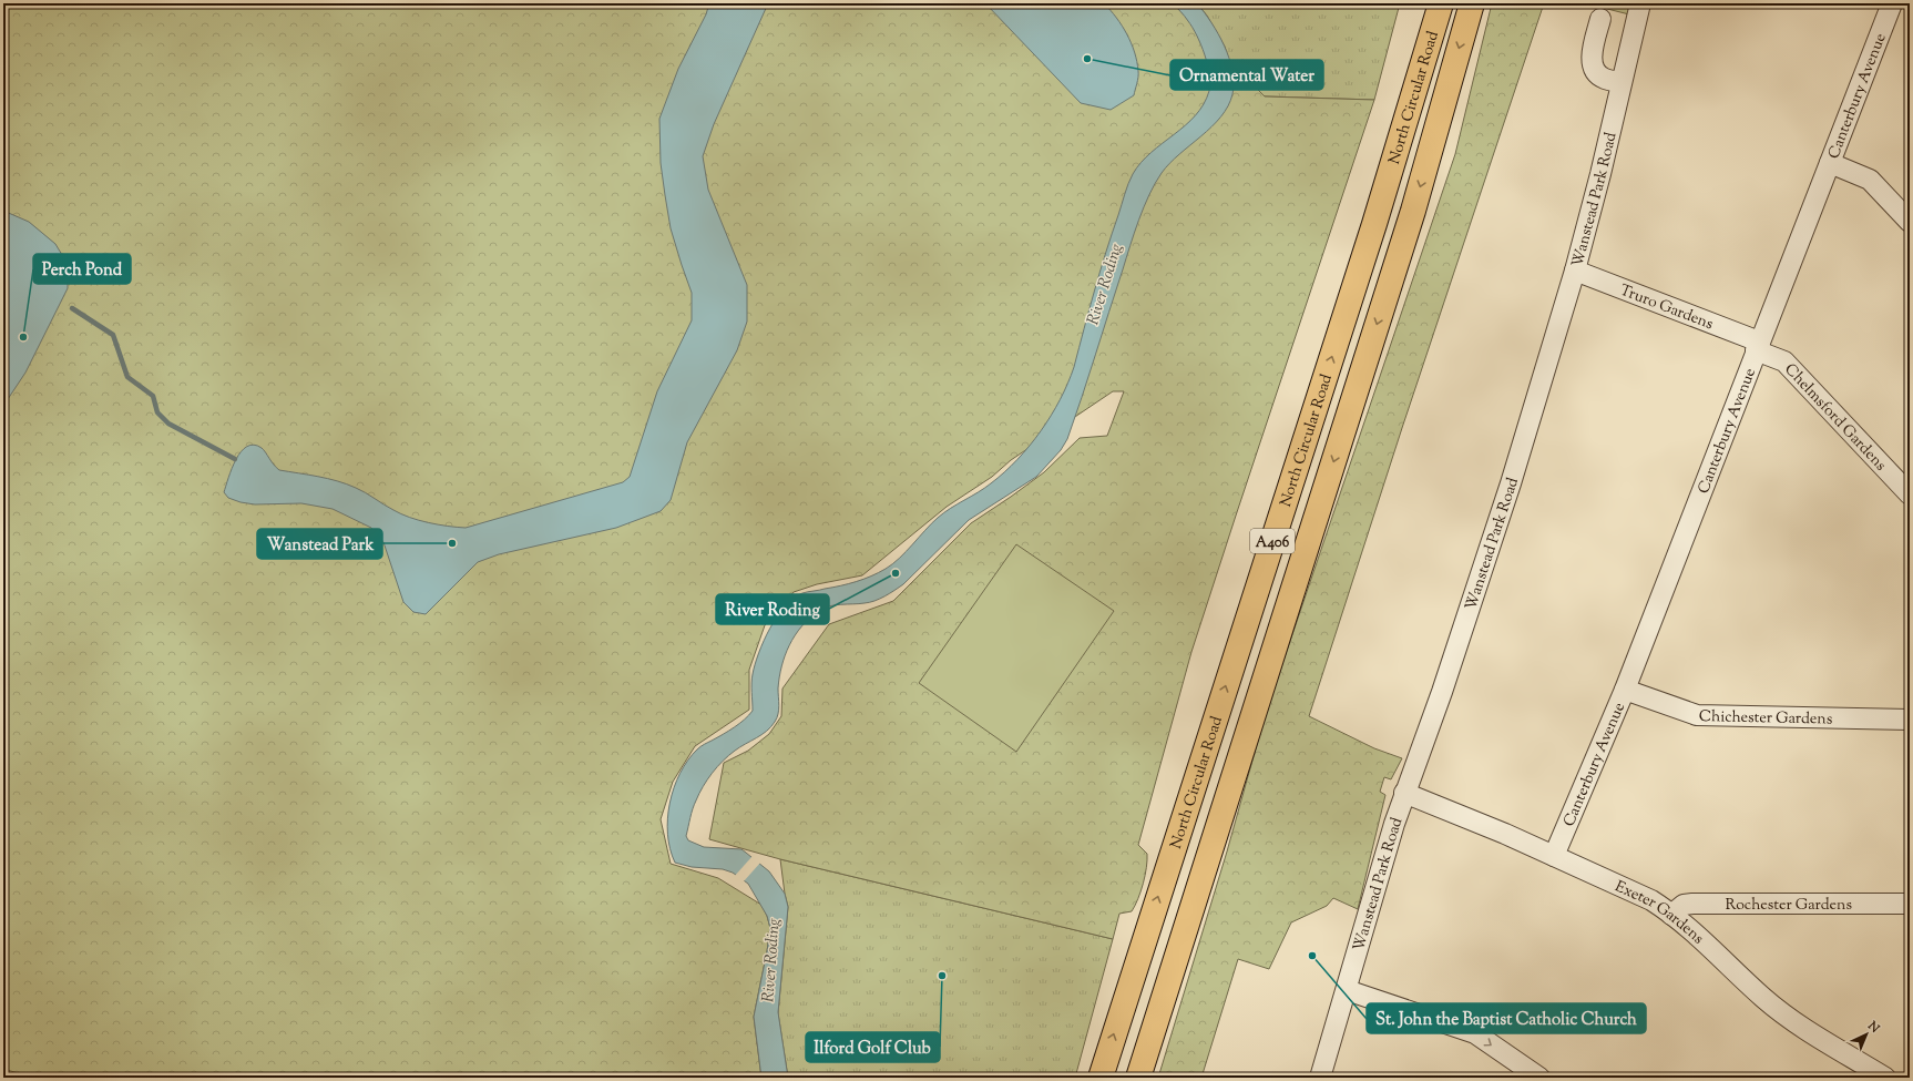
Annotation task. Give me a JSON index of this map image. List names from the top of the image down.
{
  "streets": {
    "highway": ["North Circular Road", "A406"],
    "street": [
      "Canterbury Avenue",
      "Wanstead Park Road",
      "Truro Gardens",
      "Chelmsford Gardens",
      "Chichester Gardens",
      "Rochester Gardens",
      "Exeter Gardens"
    ]
  },
  "crossings": [
    ["Canterbury Avenue", "Truro Gardens"],
    ["Canterbury Avenue", "Chelmsford Gardens"],
    ["Canterbury Avenue", "Chichester Gardens"],
    ["Canterbury Avenue", "Exeter Gardens"],
    ["Wanstead Park Road", "Truro Gardens"],
    ["Wanstead Park Road", "Exeter Gardens"],
    ["Truro Gardens", "Chelmsford Gardens"],
    ["Rochester Gardens", "Exeter Gardens"]
  ],
  "water": ["River Roding"],
  "places": [
    "Ornamental Water",
    "Perch Pond",
    "Wanstead Park",
    "River Roding",
    "St. John the Baptist Catholic Church",
    "Ilford Golf Club"
  ],
  "north": "top right"
}
